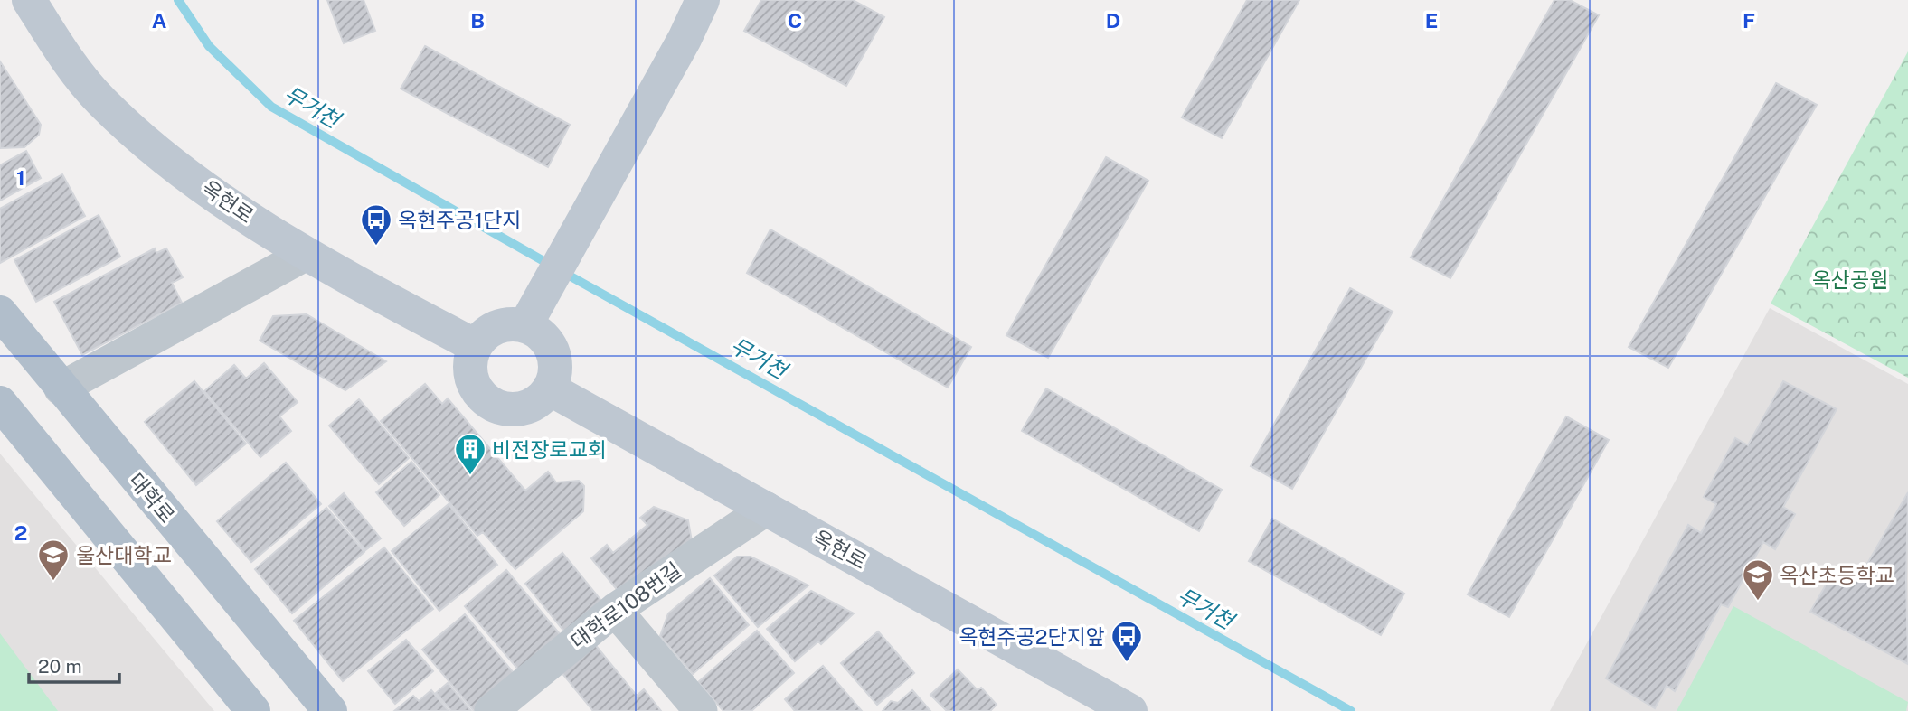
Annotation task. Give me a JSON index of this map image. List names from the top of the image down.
{
  "streets": {
    "main road": ["옥현로", "대학로"],
    "street": ["대학로108번길"]
  },
  "crossings": [
    ["옥현로", "대학로108번길"]
  ],
  "water": ["무거천"],
  "parks": ["옥산공원"],
  "places": {
    "bus stop": ["옥현주공1단지", "옥현주공2단지앞"],
    "building": ["비전장로교회"],
    "school or university": ["울산대학교", "옥산초등학교"]
  },
  "scale_bar": "20 m",
  "grid": {
    "columns": [
      "A",
      "B",
      "C",
      "D",
      "E",
      "F"
    ],
    "rows": ["1", "2"]
  }
}
